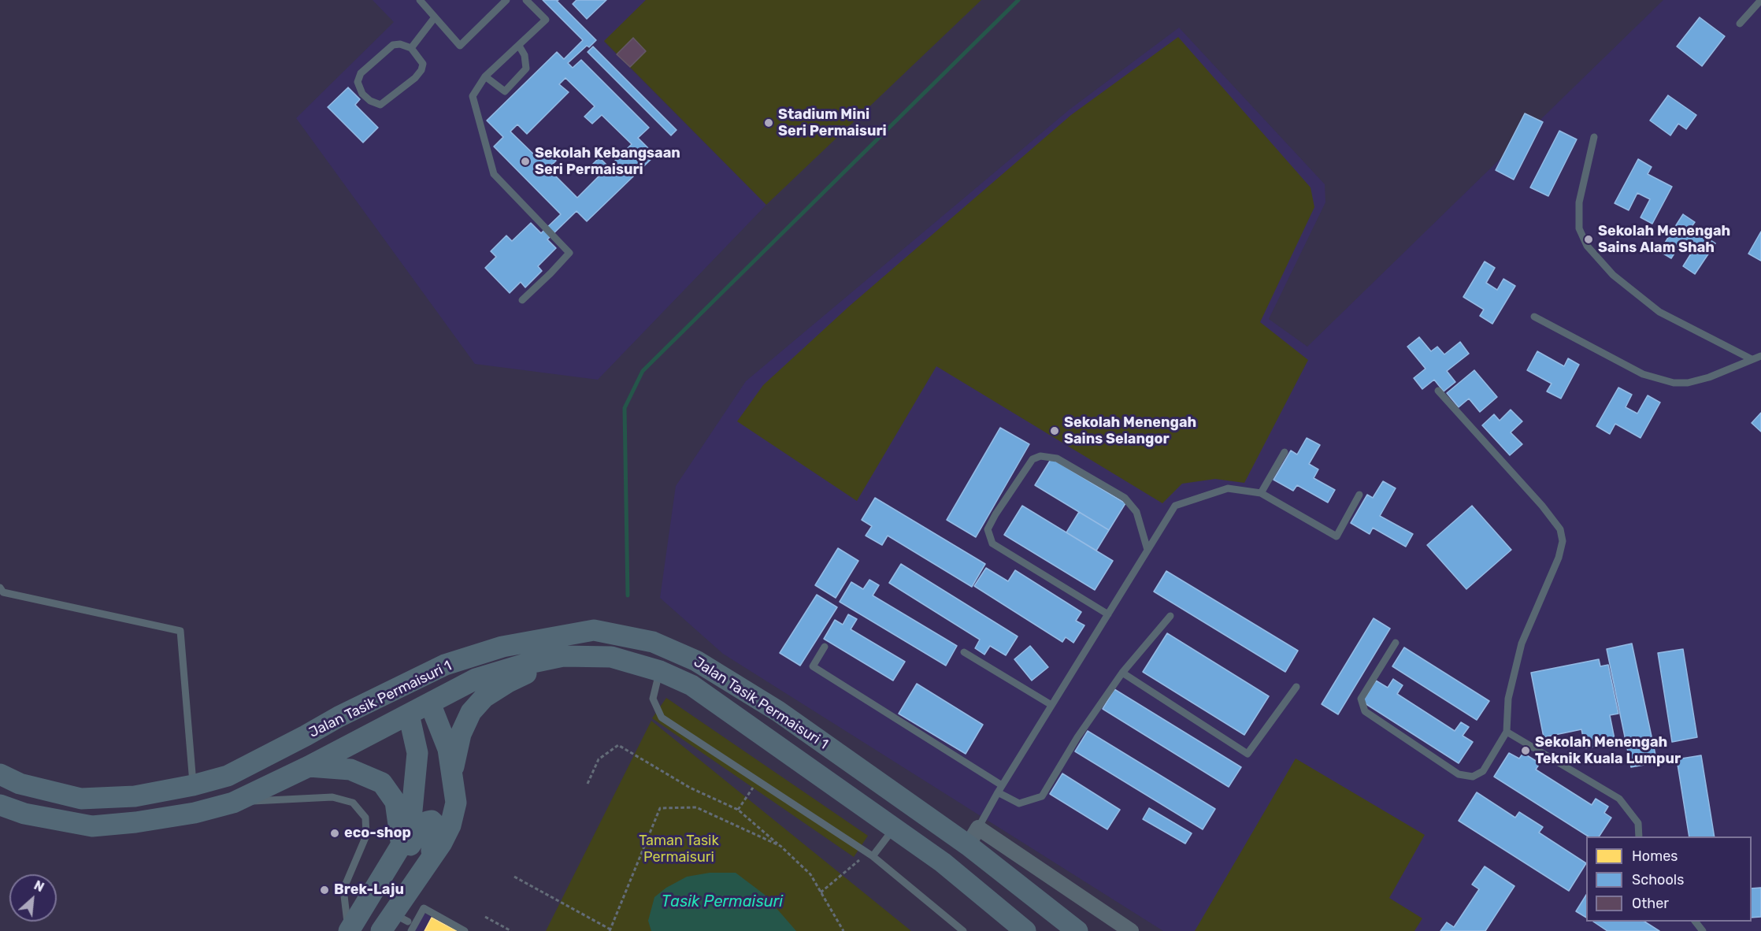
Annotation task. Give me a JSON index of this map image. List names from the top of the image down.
{
  "streets": {
    "main road": ["Jalan Tasik Permaisuri 1"]
  },
  "water": ["Tasik Permaisuri"],
  "parks": ["Taman Tasik Permaisuri"],
  "places": [
    "Stadium Mini Seri Permaisuri",
    "Sekolah Kebangsaan Seri Permaisuri",
    "Sekolah Menengah Sains Alam Shah",
    "Sekolah Menengah Sains Selangor",
    "Sekolah Menengah Teknik Kuala Lumpur",
    "eco-shop",
    "Brek-Laju"
  ],
  "legend": ["Homes", "Schools", "Other"],
  "north": "top right"
}
